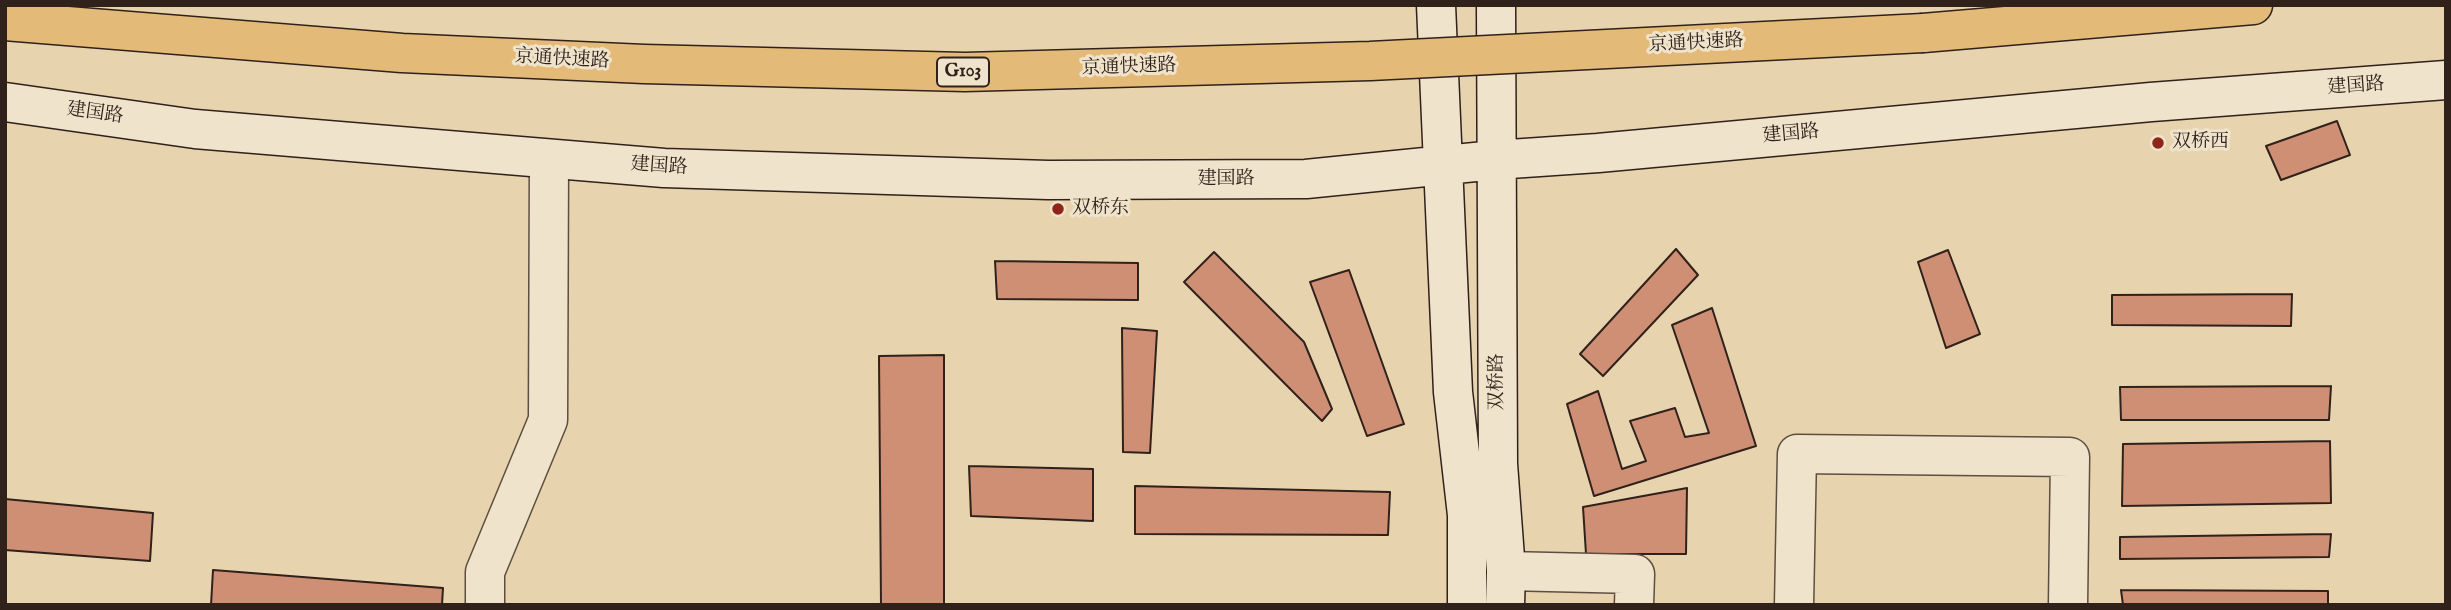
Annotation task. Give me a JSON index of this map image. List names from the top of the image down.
{
  "streets": {
    "highway": ["京通快速路", "G103"],
    "main road": ["建国路", "双桥路"]
  },
  "crossings": [
    ["建国路", "双桥路"]
  ],
  "places": ["双桥西", "双桥东"]
}
